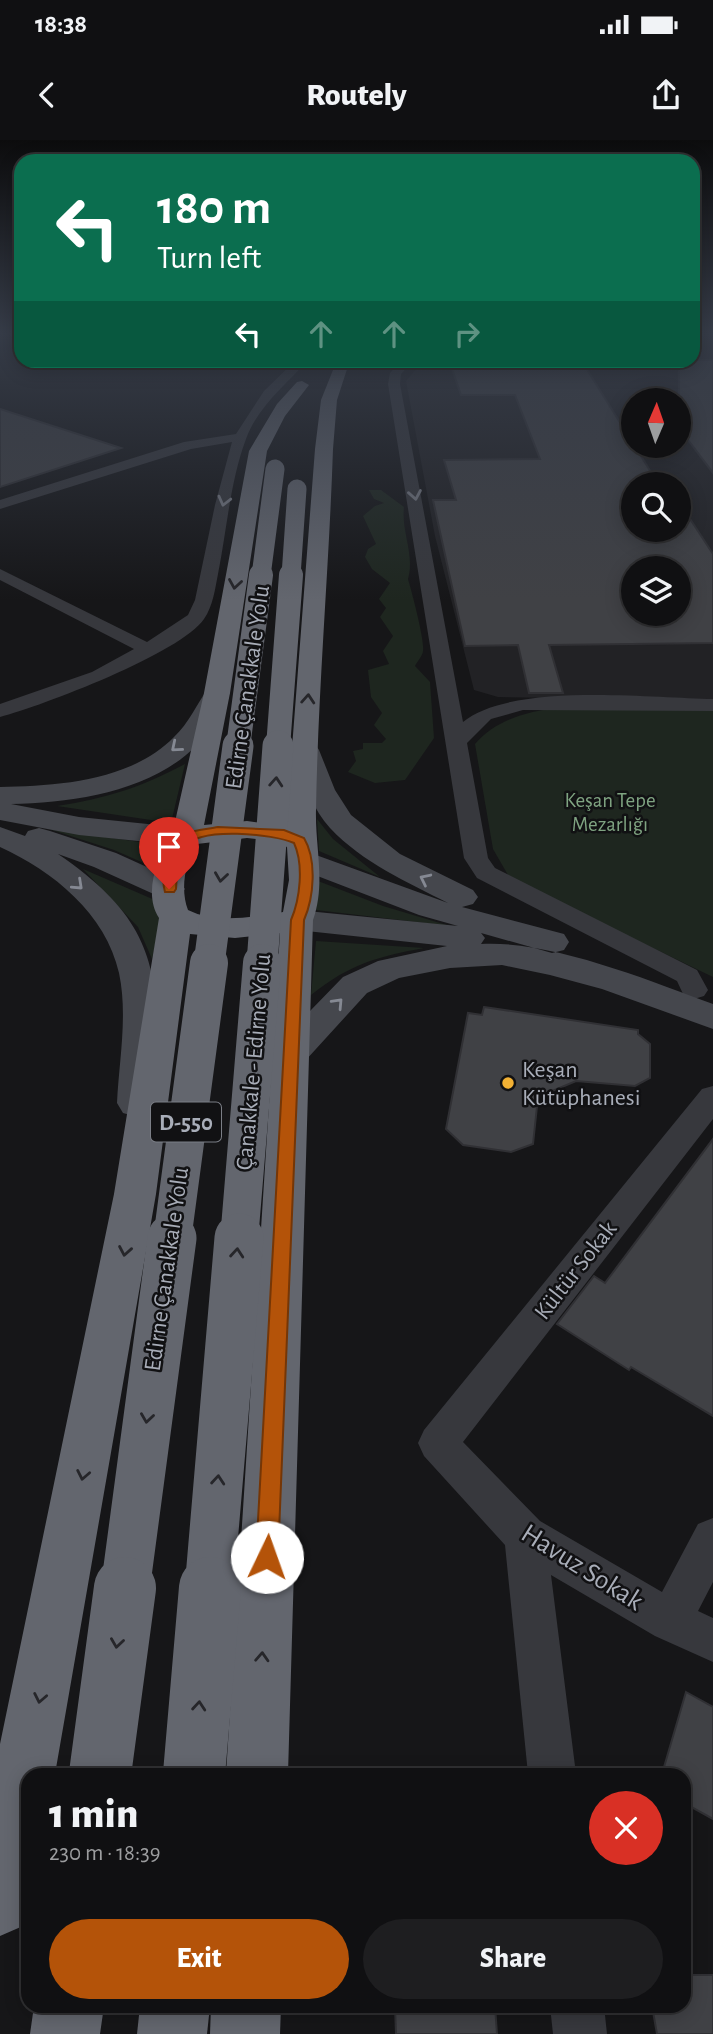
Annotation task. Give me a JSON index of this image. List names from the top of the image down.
{
  "streets": {
    "highway": ["Edirne Çanakkale Yolu", "Çanakkale - Edirne Yolu", "D-550"],
    "street": ["Kültür Sokak", "Havuz Sokak"]
  },
  "crossings": [
    ["Edirne Çanakkale Yolu", "Çanakkale - Edirne Yolu"],
    ["Kültür Sokak", "Havuz Sokak"]
  ],
  "parks": ["Keşan Tepe Mezarlığı"],
  "places": ["Keşan Kütüphanesi"],
  "north": "top",
  "page": {
    "status": "18:38",
    "header": "Routely",
    "turn": ["180 m", "Turn left"],
    "heading": ["1 min", "230 m · 18:39"],
    "buttons": ["Exit", "Share"]
  }
}
